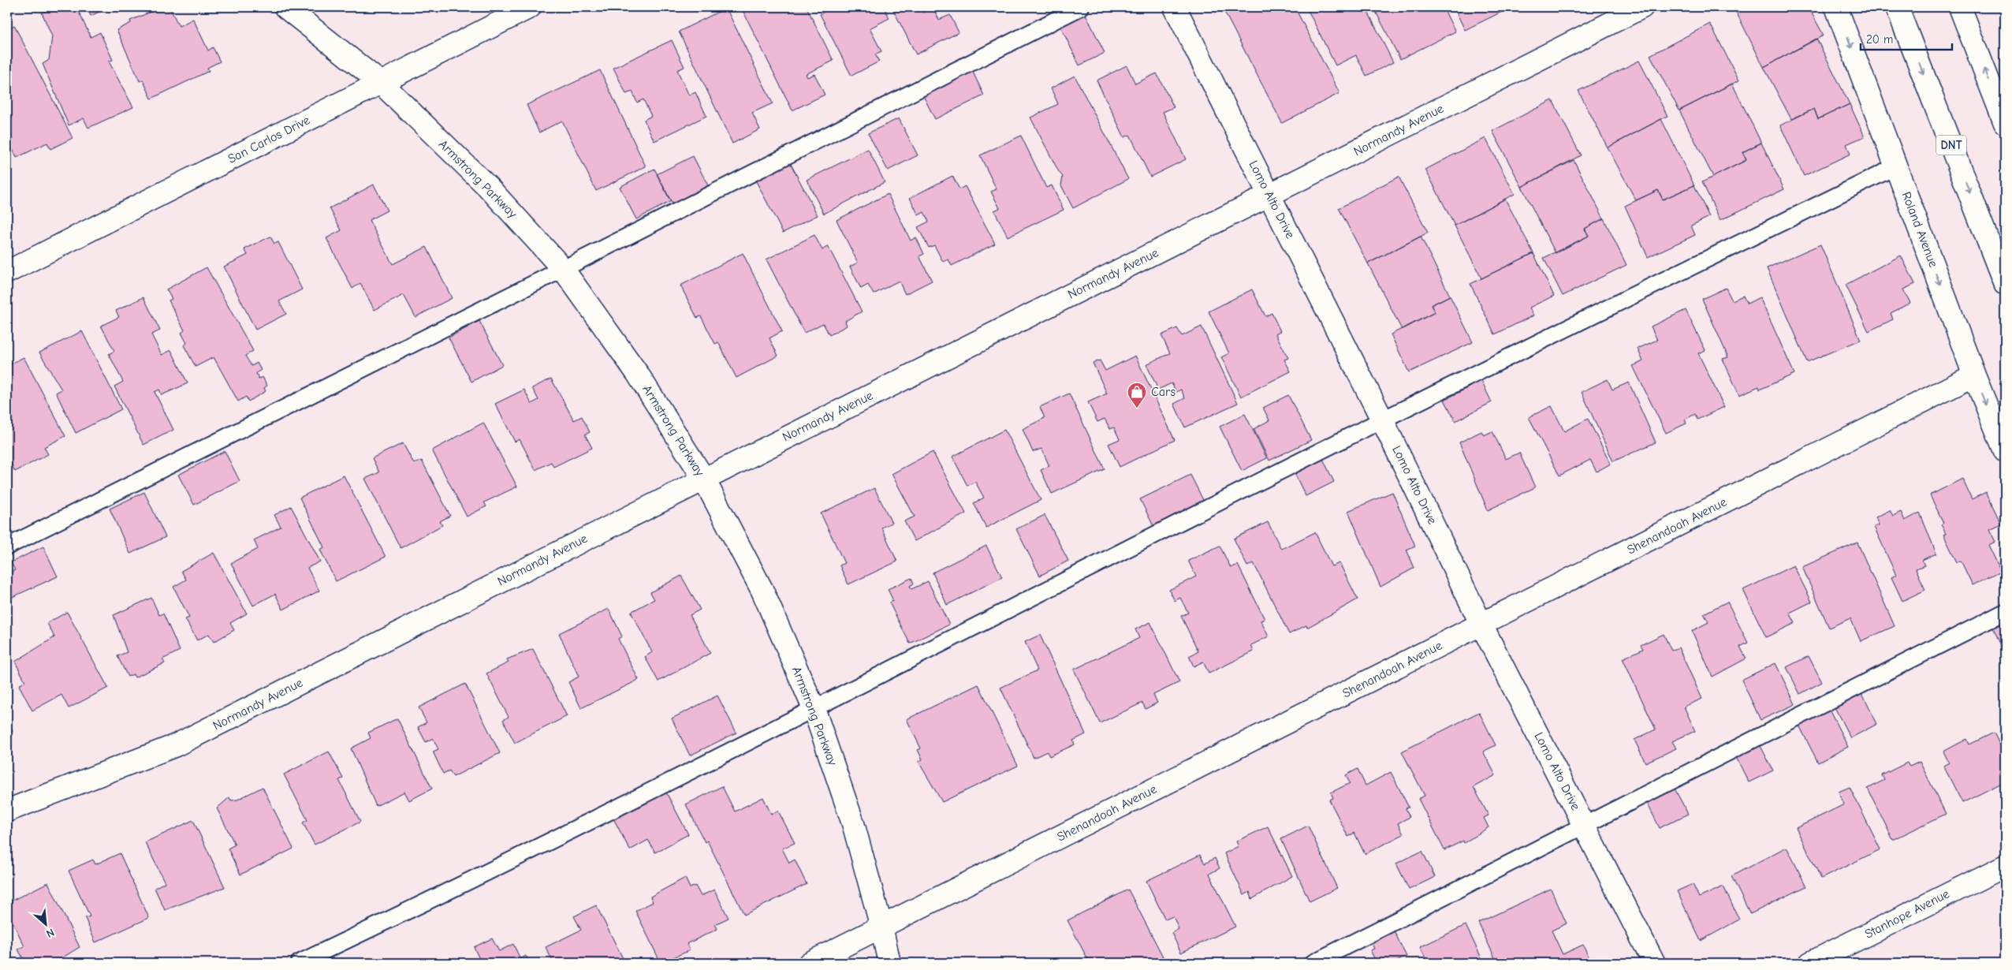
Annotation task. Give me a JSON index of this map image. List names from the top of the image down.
{
  "streets": {
    "main road": [
      "Normandy Avenue",
      "San Carlos Drive",
      "DNT",
      "Armstrong Parkway",
      "Lomo Alto Drive",
      "Roland Avenue",
      "Shenandoah Avenue",
      "Stanhope Avenue"
    ]
  },
  "crossings": [
    ["Normandy Avenue", "Armstrong Parkway"],
    ["Normandy Avenue", "Lomo Alto Drive"],
    ["San Carlos Drive", "Armstrong Parkway"],
    ["Armstrong Parkway", "Shenandoah Avenue"],
    ["Lomo Alto Drive", "Shenandoah Avenue"],
    ["Roland Avenue", "Shenandoah Avenue"]
  ],
  "places": {
    "shop": ["Cars"]
  },
  "scale_bar": "20 m",
  "north": "bottom right"
}
